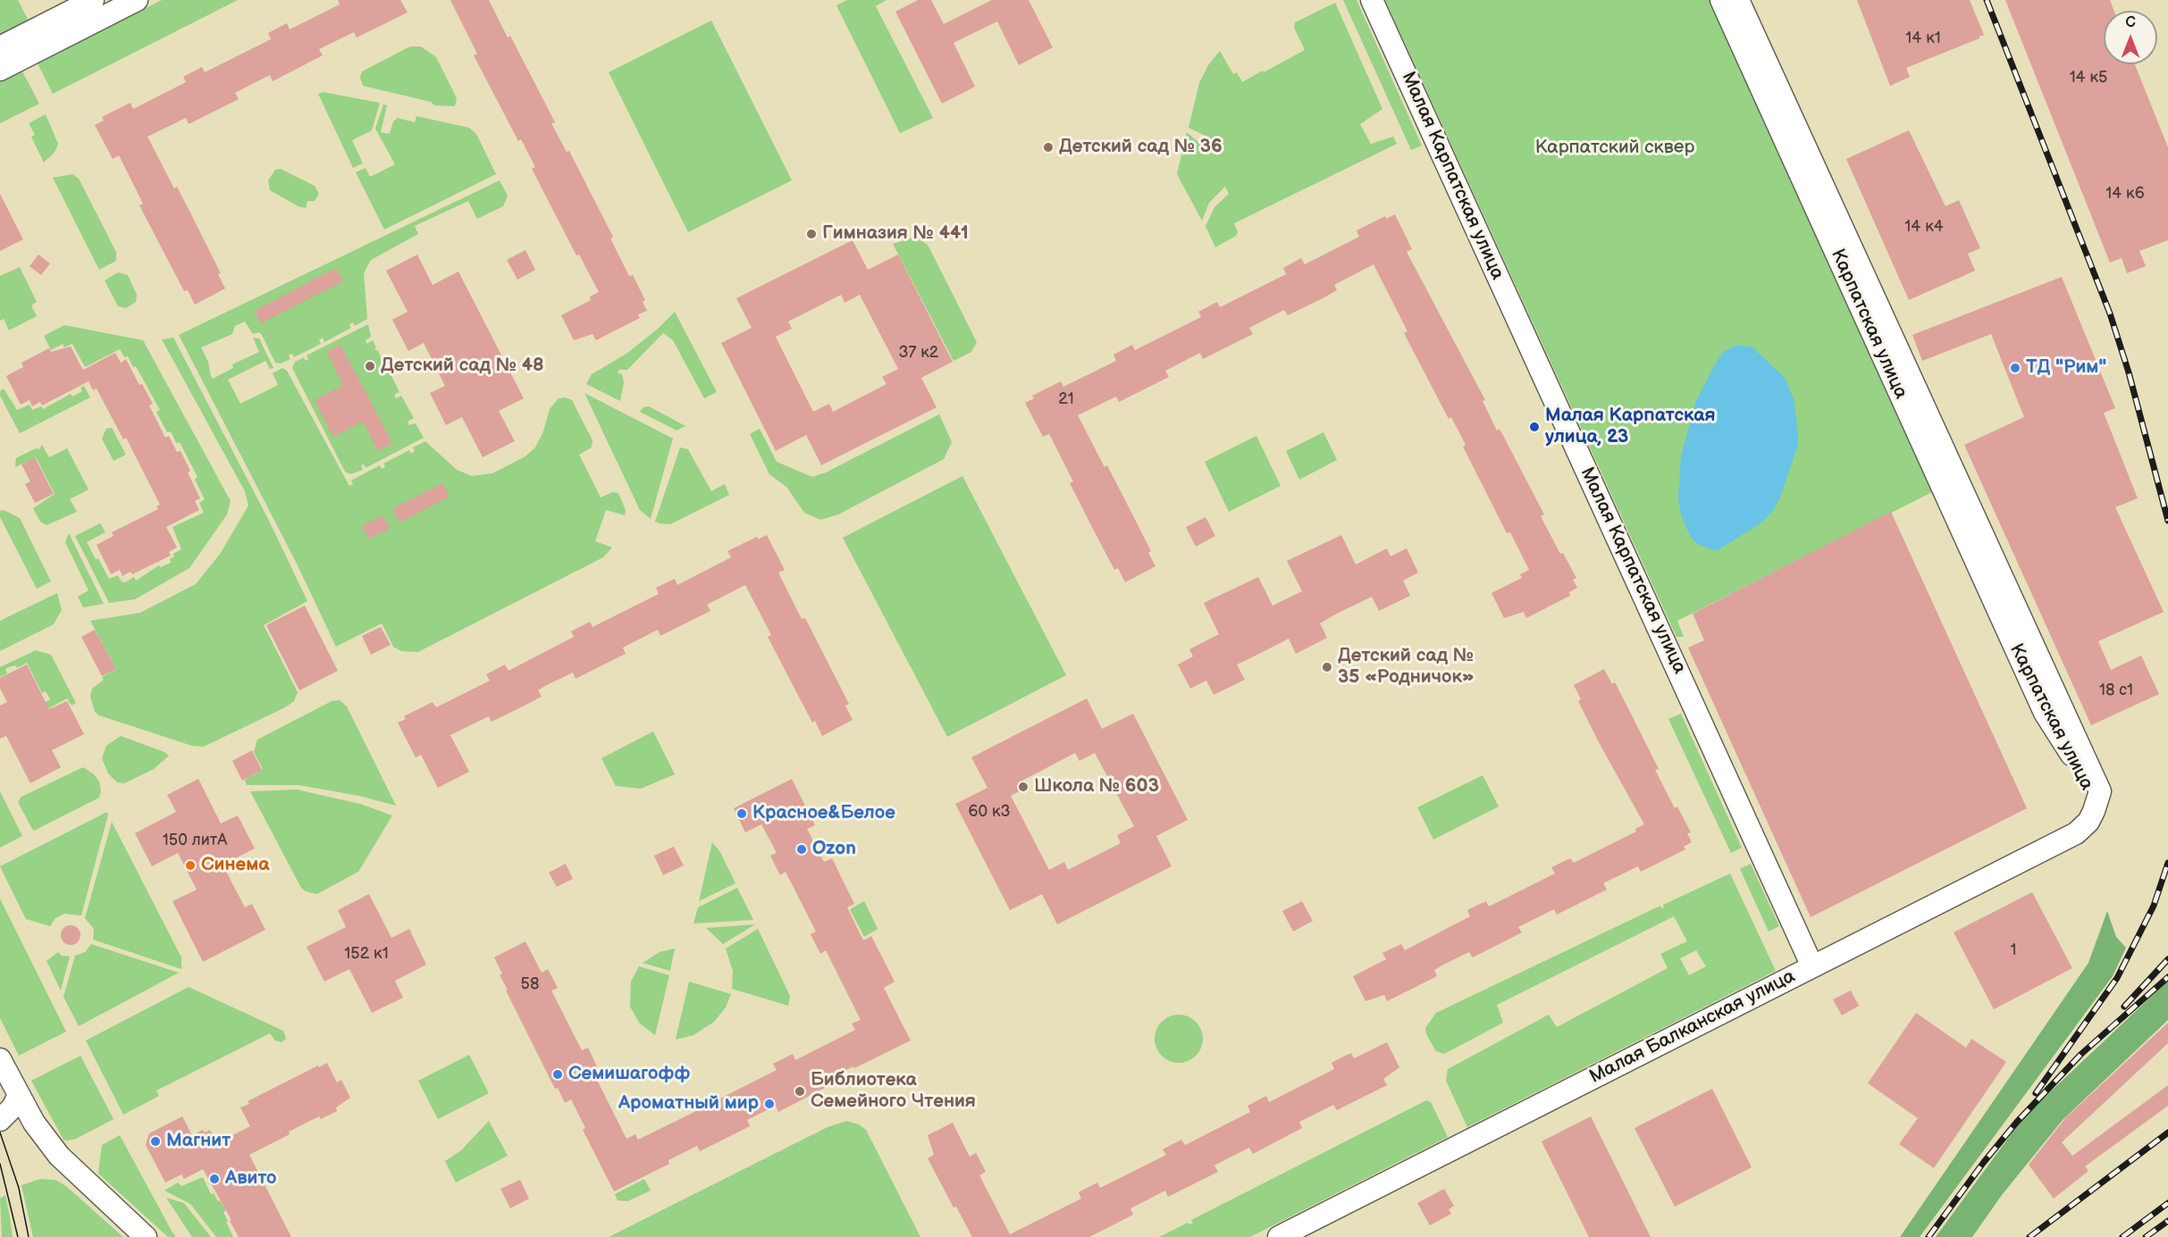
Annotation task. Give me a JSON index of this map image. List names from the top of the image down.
{
  "streets": {
    "street": ["Малая Карпатская улица", "Карпатская улица", "Малая Балканская улица"]
  },
  "crossings": [
    ["Малая Карпатская улица", "Малая Балканская улица"],
    ["Карпатская улица", "Малая Балканская улица"]
  ],
  "parks": ["Карпатский сквер"],
  "places": [
    "Детский сад № 36",
    "Гимназия № 441",
    "Детский сад № 48",
    "ТД \"Рим\"",
    "Малая Карпатская улица, 23",
    "Детский сад № 35 «Родничок»",
    "Школа № 603",
    "Красное&Белое",
    "Ozon",
    "Синема",
    "Семишагофф",
    "Библиотека Семейного Чтения",
    "Ароматный мир",
    "Магнит",
    "Авито"
  ],
  "house_numbers": [
    "14 к1",
    "14 к5",
    "14 к6",
    "14 к4",
    "37 к2",
    "21",
    "18 с1",
    "60 к3",
    "150 литА",
    "1",
    "152 к1",
    "58"
  ],
  "north": "top"
}
